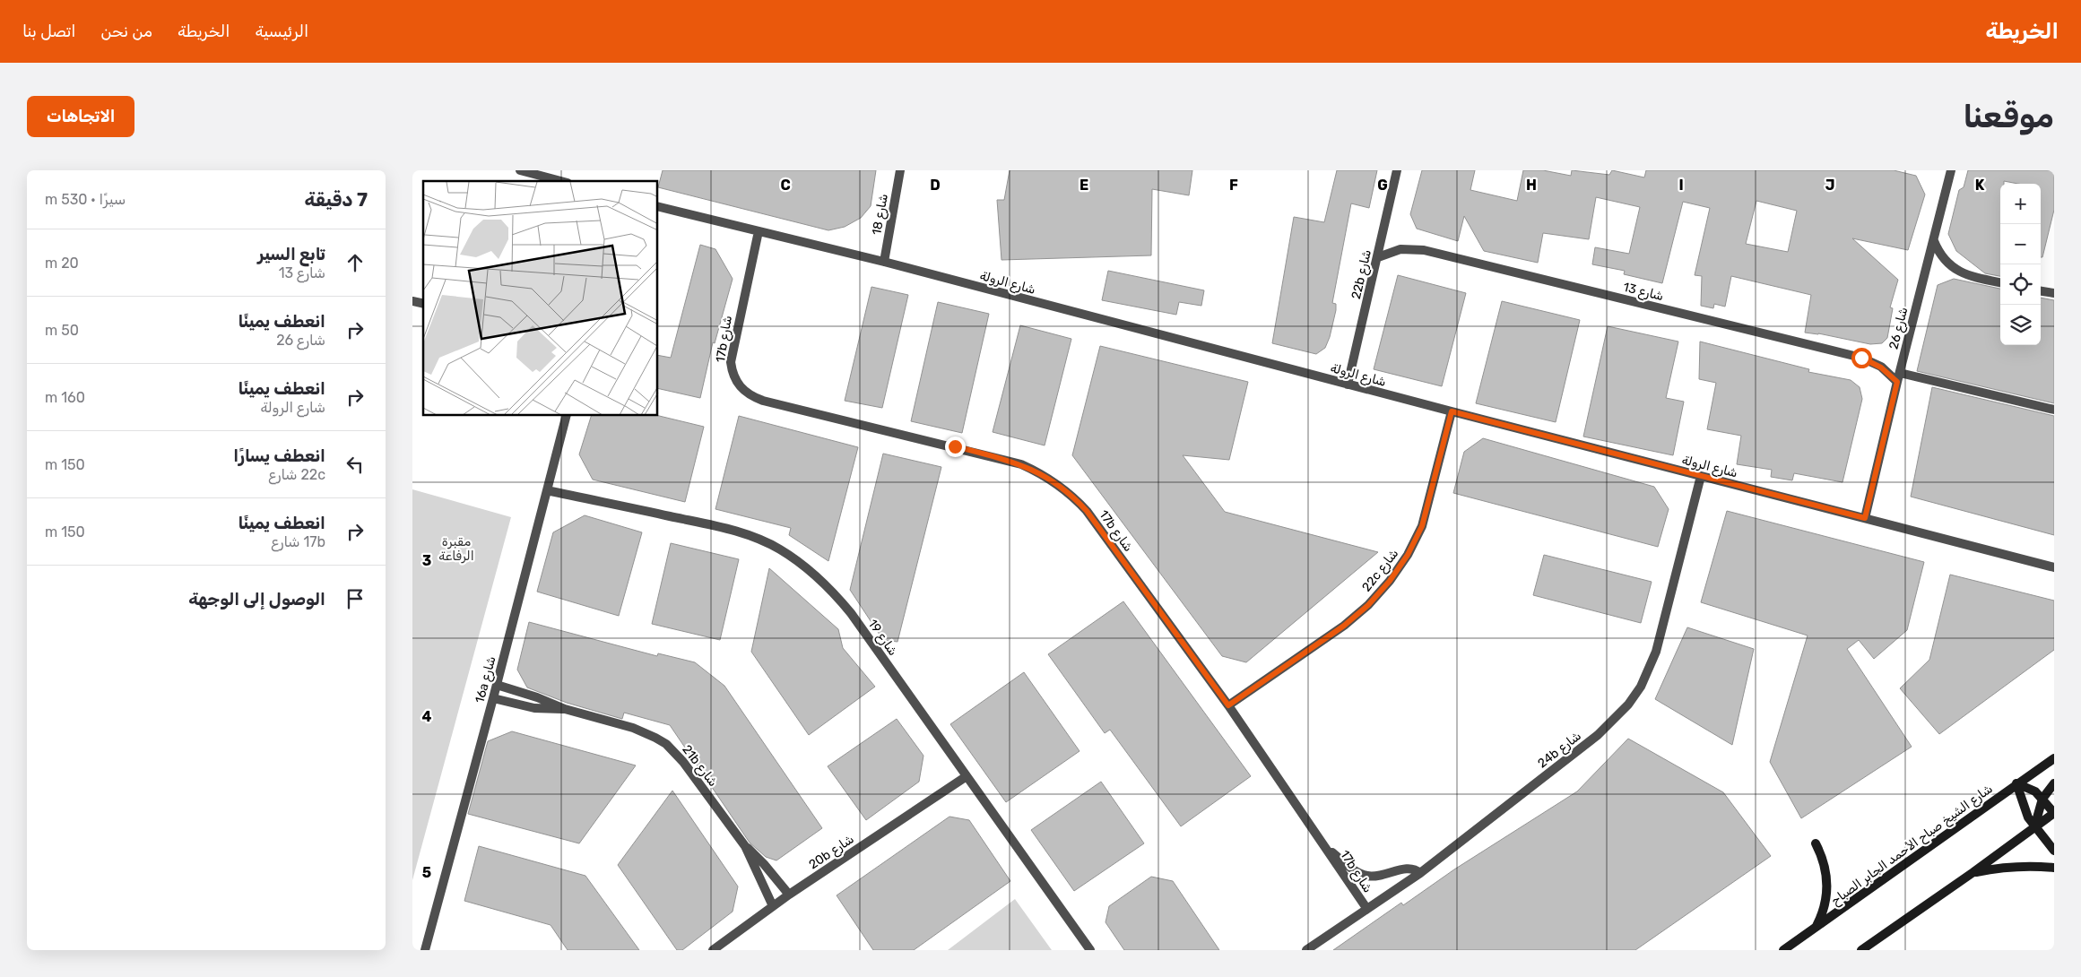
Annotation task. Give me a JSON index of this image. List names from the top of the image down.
{
  "streets": {
    "main road": ["شارع الشيخ صباح الأحمد الجابر الصباح"],
    "street": [
      "شارع 18",
      "22b شارع",
      "شارع الرولة",
      "شارع 13",
      "شارع 26",
      "17b شارع",
      "22c شارع",
      "شارع 19",
      "16a شارع",
      "24b شارع",
      "21b شارع",
      "20b شارع"
    ]
  },
  "crossings": [
    ["شارع 18", "شارع الرولة"],
    ["22b شارع", "شارع الرولة"],
    ["22b شارع", "شارع 13"],
    ["شارع الرولة", "شارع 26"],
    ["شارع الرولة", "17b شارع"],
    ["شارع الرولة", "22c شارع"],
    ["شارع الرولة", "24b شارع"],
    ["شارع 13", "شارع 26"],
    ["17b شارع", "22c شارع"],
    ["17b شارع", "24b شارع"],
    ["شارع 19", "16a شارع"],
    ["شارع 19", "20b شارع"],
    ["16a شارع", "21b شارع"],
    ["21b شارع", "20b شارع"]
  ],
  "parks": ["مقبرة الرفاعة"],
  "page": {
    "header": "الخريطة",
    "nav": [
      "الرئيسية",
      "الخريطة",
      "من نحن",
      "اتصل بنا"
    ],
    "buttons": "الاتجاهات",
    "title": "موقعنا",
    "heading": ["7 دقيقة", "سيرًا · 530 m"],
    "map_buttons": ["+", "−"],
    "list": [
      ["تابع السير", "شارع 13", "20 m"],
      ["انعطف يمينًا", "شارع 26", "50 m"],
      ["انعطف يمينًا", "شارع الرولة", "160 m"],
      ["انعطف يسارًا", "22c شارع", "150 m"],
      ["انعطف يمينًا", "17b شارع", "150 m"],
      "الوصول إلى الوجهة"
    ]
  },
  "grid": {
    "columns": [
      "C",
      "D",
      "E",
      "F",
      "G",
      "H",
      "I",
      "J",
      "K"
    ],
    "rows": ["3", "4", "5"]
  }
}
